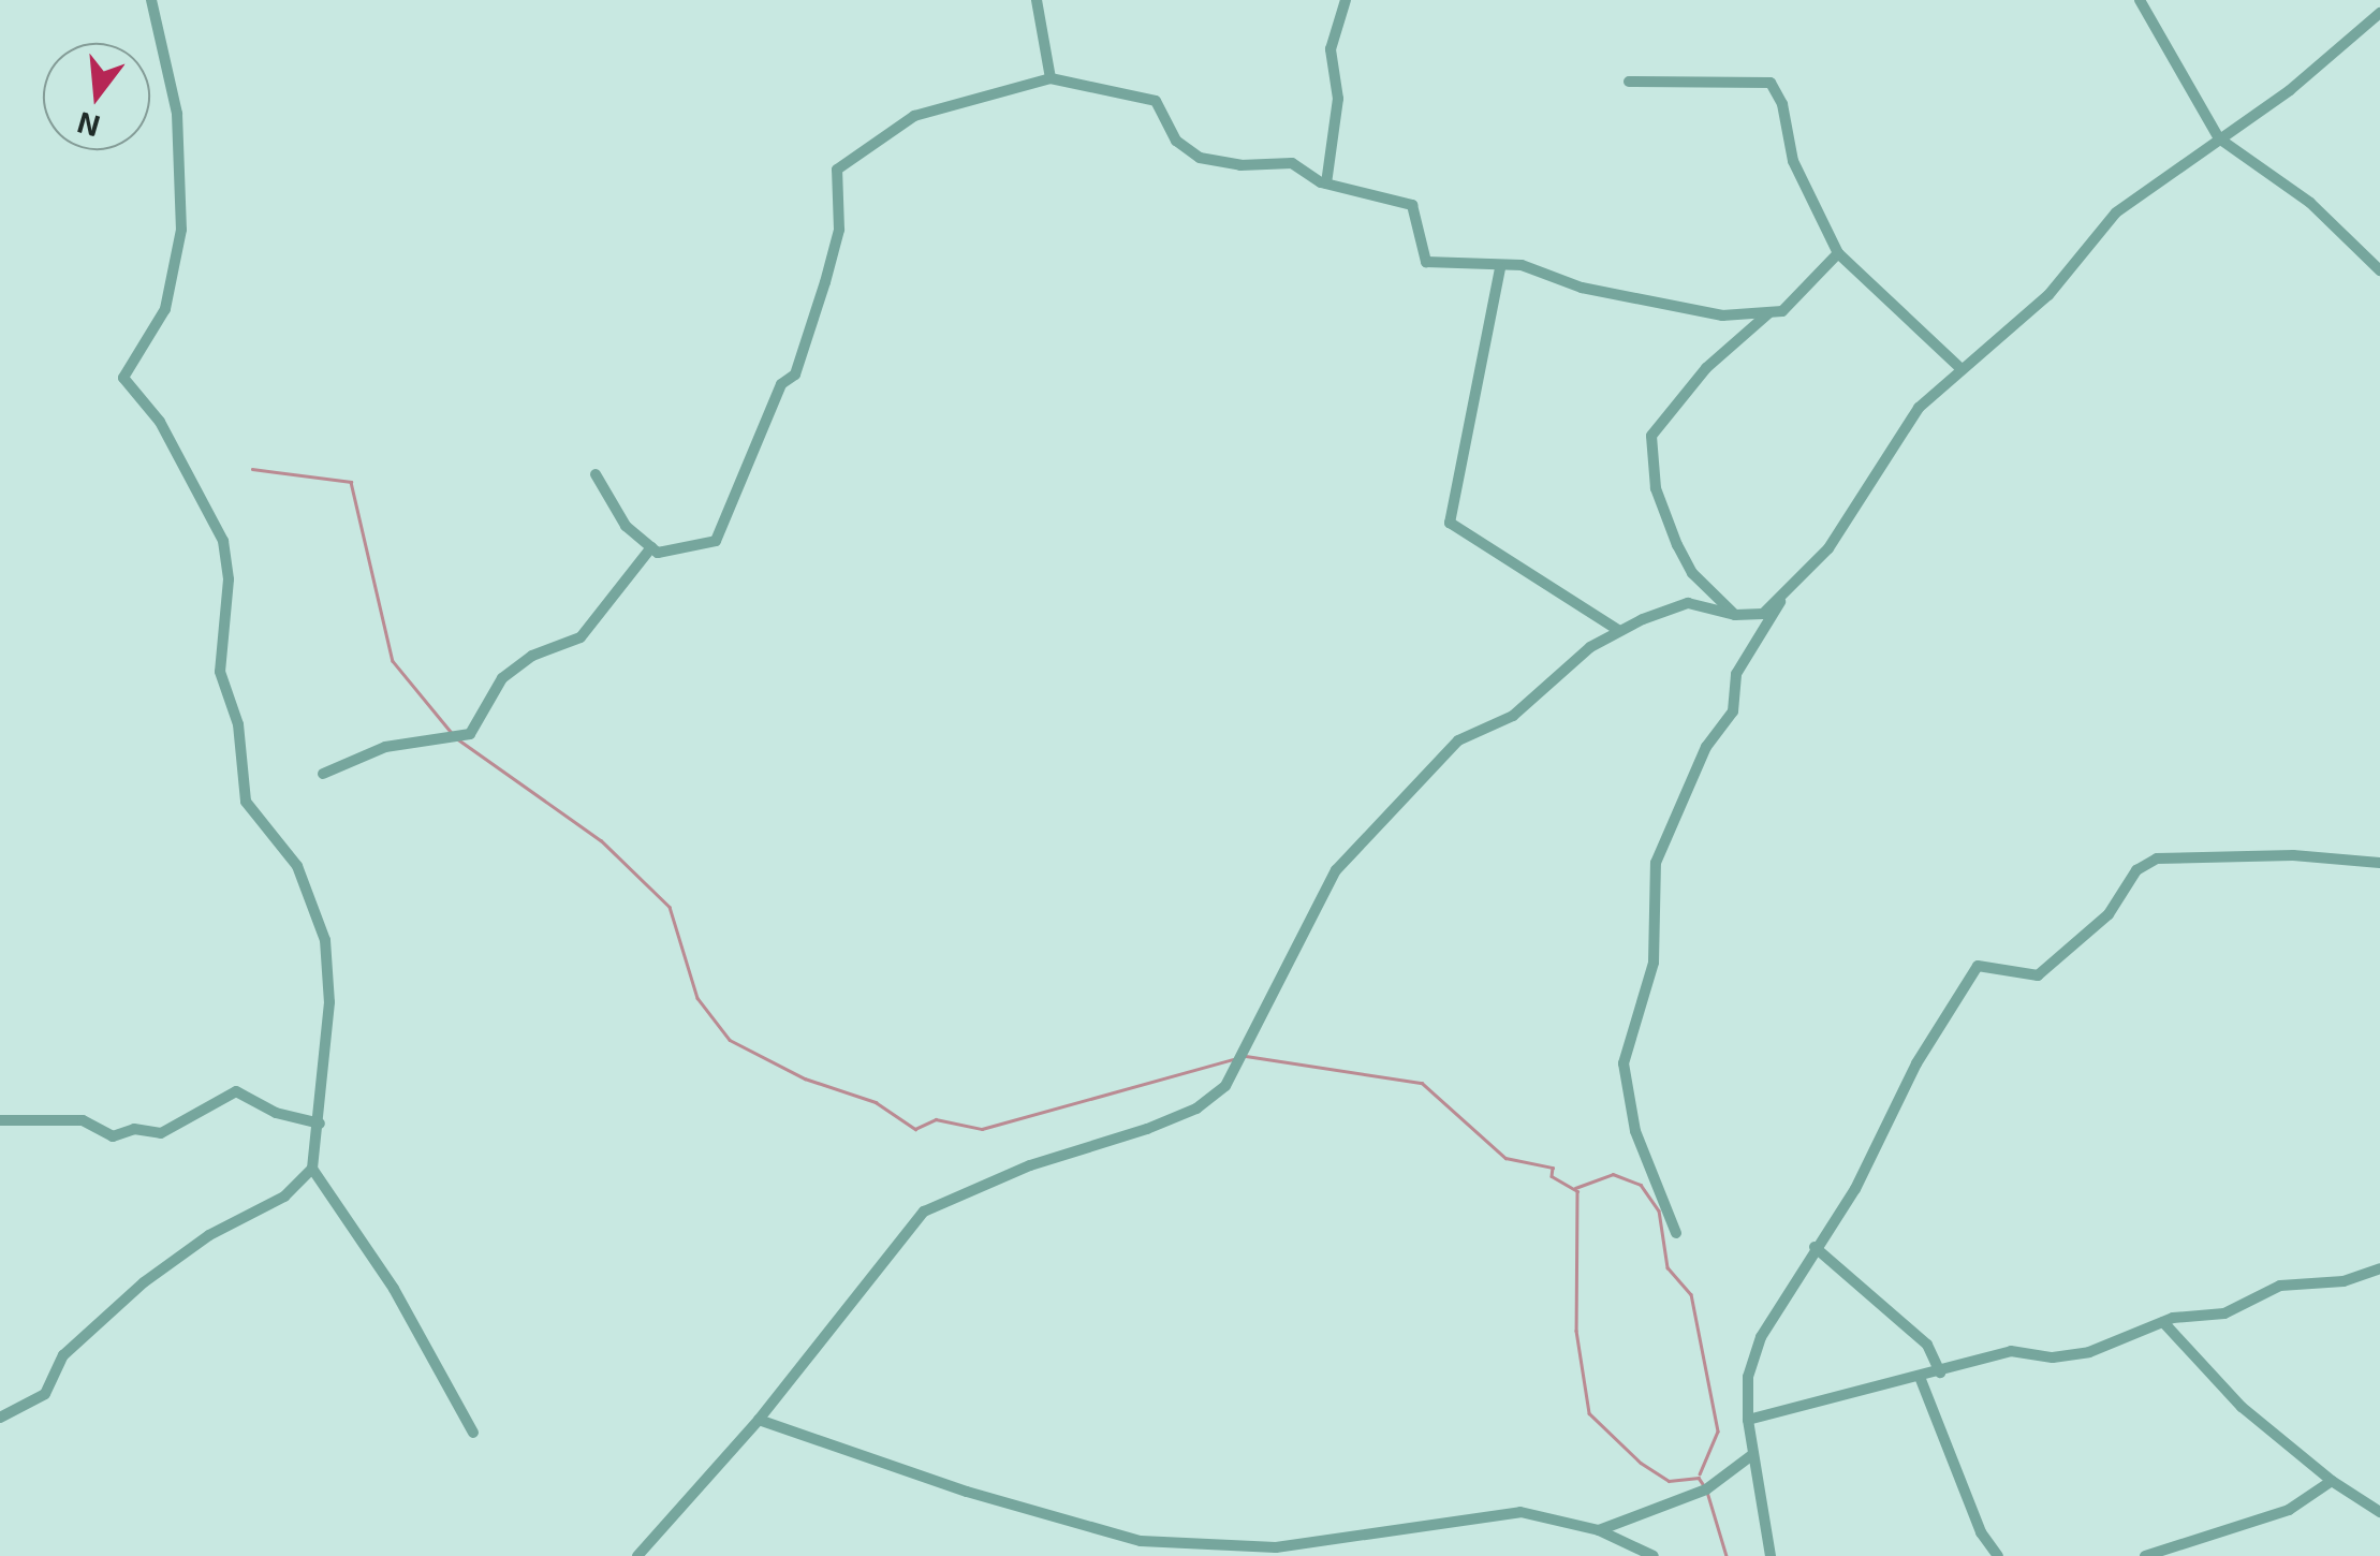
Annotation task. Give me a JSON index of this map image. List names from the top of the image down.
{
  "north": "bottom"
}
